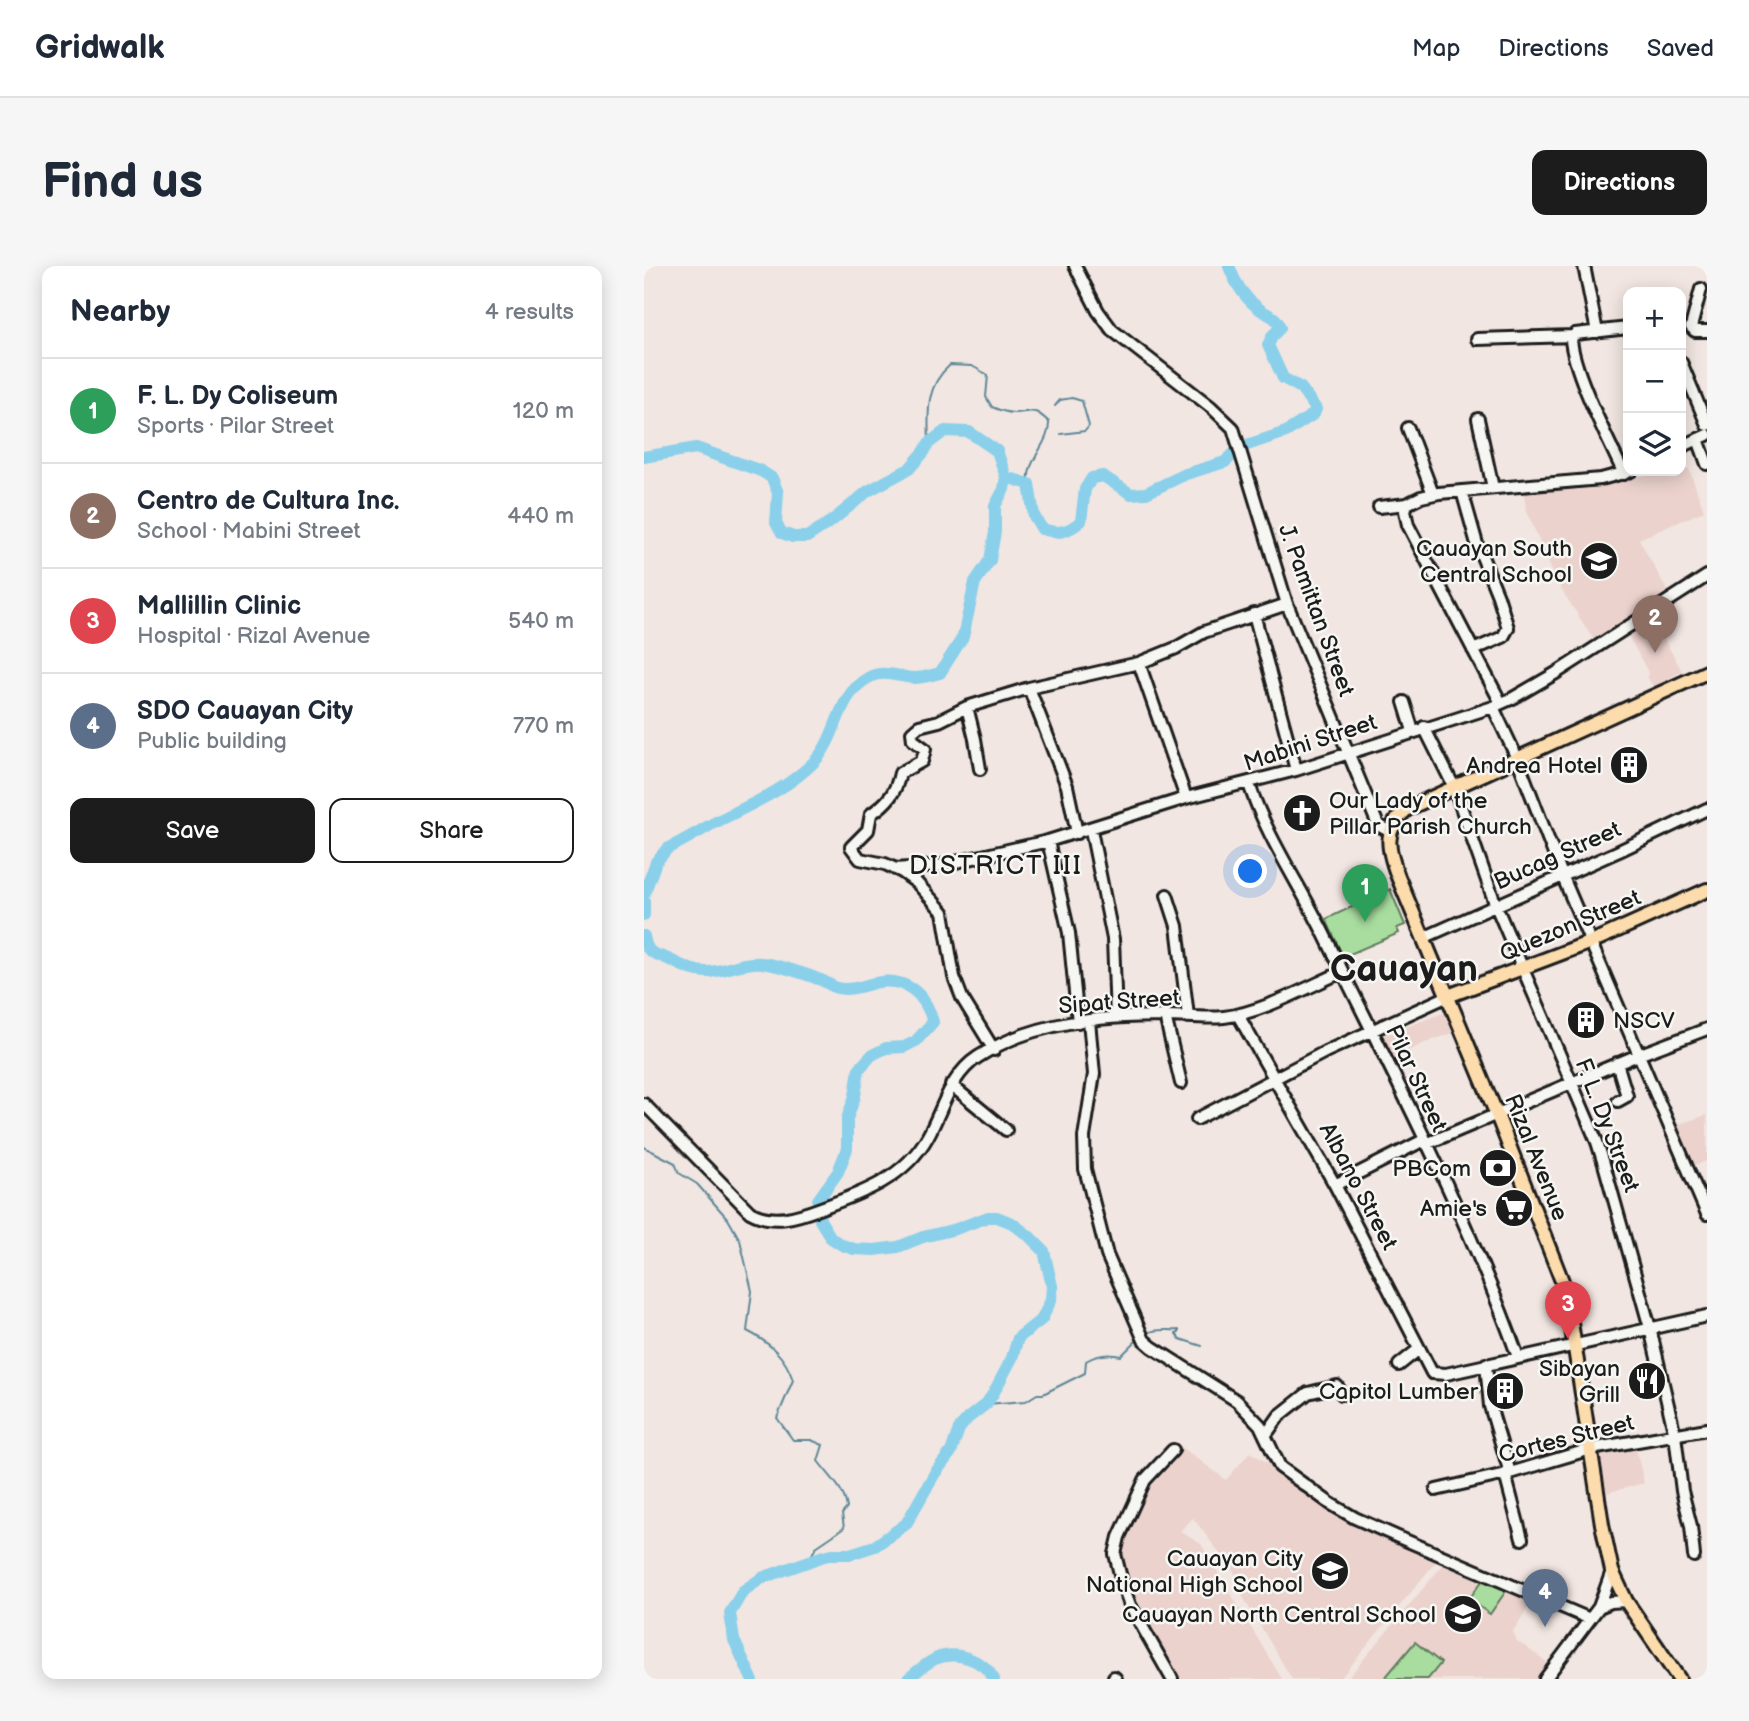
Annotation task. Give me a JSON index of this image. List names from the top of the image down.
{
  "streets": {
    "main road": ["Quezon Street", "Rizal Avenue"],
    "street": [
      "J. Pamittan Street",
      "Mabini Street",
      "Bucag Street",
      "Sipat Street",
      "Pilar Street",
      "F. L. Dy Street",
      "Albano Street",
      "Cortes Street"
    ]
  },
  "crossings": [
    ["J. Pamittan Street", "Mabini Street"],
    ["Mabini Street", "Pilar Street"],
    ["Mabini Street", "F. L. Dy Street"],
    ["Bucag Street", "F. L. Dy Street"],
    ["Bucag Street", "Rizal Avenue"],
    ["Quezon Street", "F. L. Dy Street"],
    ["Quezon Street", "Rizal Avenue"],
    ["Sipat Street", "Pilar Street"],
    ["Sipat Street", "Albano Street"],
    ["F. L. Dy Street", "Cortes Street"],
    ["Rizal Avenue", "Cortes Street"]
  ],
  "districts": ["DISTRICT III", "Cauayan"],
  "places": {
    "school or university": ["Cauayan South Central School", "Cauayan City National High School", "Cauayan North Central School"],
    "building": ["Andrea Hotel", "NSCV", "Capitol Lumber"],
    "church": ["Our Lady of the Pillar Parish Church"],
    "bank": ["PBCom"],
    "supermarket": ["Amie's"],
    "restaurant": ["Sibayan Grill"]
  },
  "page": {
    "header": "Gridwalk",
    "nav": ["Map", "Directions", "Saved"],
    "buttons": [
      "Directions",
      ["Save", "Share"]
    ],
    "title": "Find us",
    "heading": ["Nearby", "4 results"],
    "map_buttons": ["+", "−"],
    "list": [
      {
        "mark": "1",
        "name": "F. L. Dy Coliseum",
        "note": "Sports · Pilar Street",
        "value": "120 m"
      },
      {
        "mark": "2",
        "name": "Centro de Cultura Inc.",
        "note": "School · Mabini Street",
        "value": "440 m"
      },
      {
        "mark": "3",
        "name": "Mallillin Clinic",
        "note": "Hospital · Rizal Avenue",
        "value": "540 m"
      },
      {
        "mark": "4",
        "name": "SDO Cauayan City",
        "note": "Public building",
        "value": "770 m"
      }
    ],
    "pins": [
      "2",
      "1",
      "3",
      "4"
    ]
  }
}
